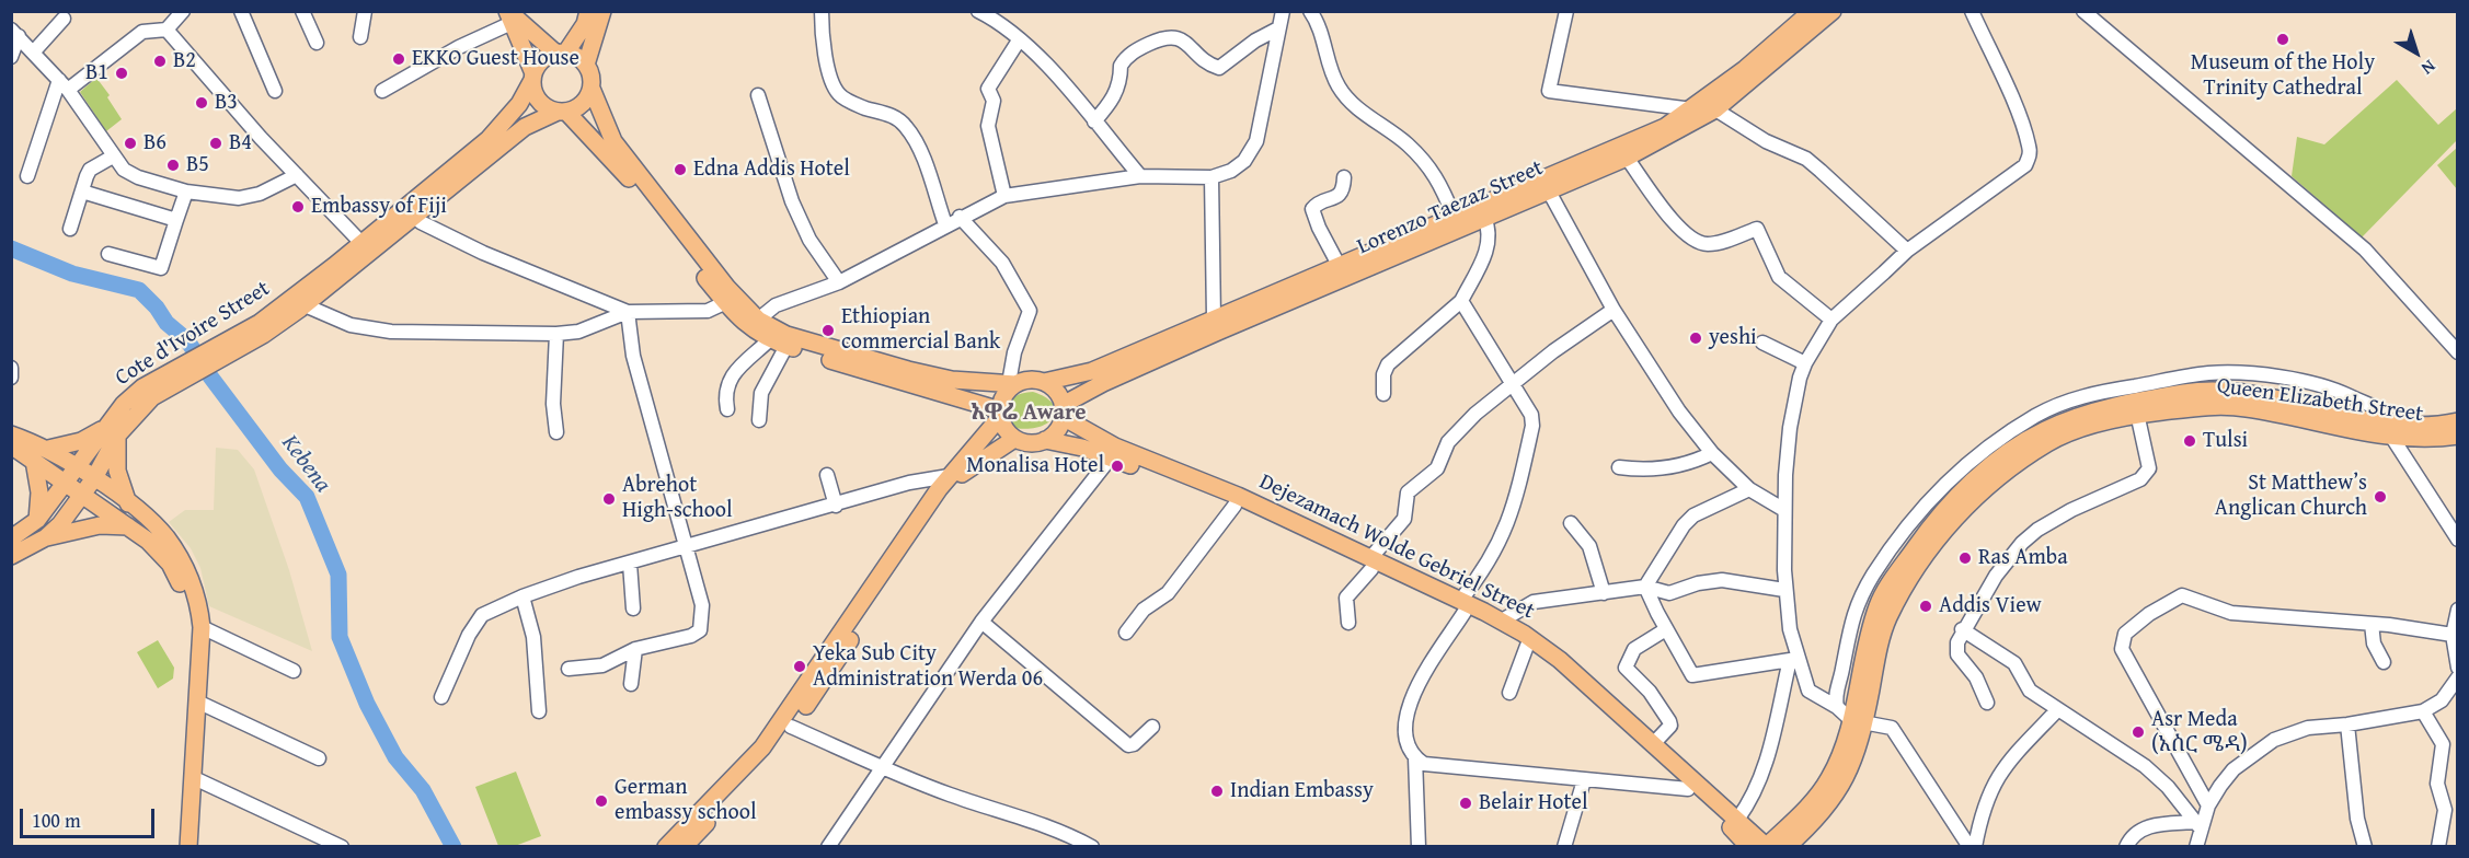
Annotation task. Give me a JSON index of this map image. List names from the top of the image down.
{
  "streets": {
    "main road": [
      "Lorenzo Taezaz Street",
      "Cote d'Ivoire Street",
      "Queen Elizabeth Street",
      "Dejezamach Wolde Gebriel Street"
    ]
  },
  "crossings": [
    ["Lorenzo Taezaz Street", "Dejezamach Wolde Gebriel Street"],
    ["Queen Elizabeth Street", "Dejezamach Wolde Gebriel Street"]
  ],
  "districts": ["አዋሬ Aware"],
  "water": ["Kebena"],
  "places": [
    "Museum of the Holy Trinity Cathedral",
    "EKKO Guest House",
    "B2",
    "B1",
    "B3",
    "B6",
    "B4",
    "B5",
    "Edna Addis Hotel",
    "Embassy of Fiji",
    "Ethiopian commercial Bank",
    "yeshi",
    "Tulsi",
    "Monalisa Hotel",
    "St Matthew’s Anglican Church",
    "Abrehot High-school",
    "Ras Amba",
    "Addis View",
    "Yeka Sub City Administration Werda 06",
    "Asr Meda (አስር ሜዳ)",
    "Indian Embassy",
    "German embassy school",
    "Belair Hotel"
  ],
  "scale_bar": "100 m",
  "north": "bottom right"
}
